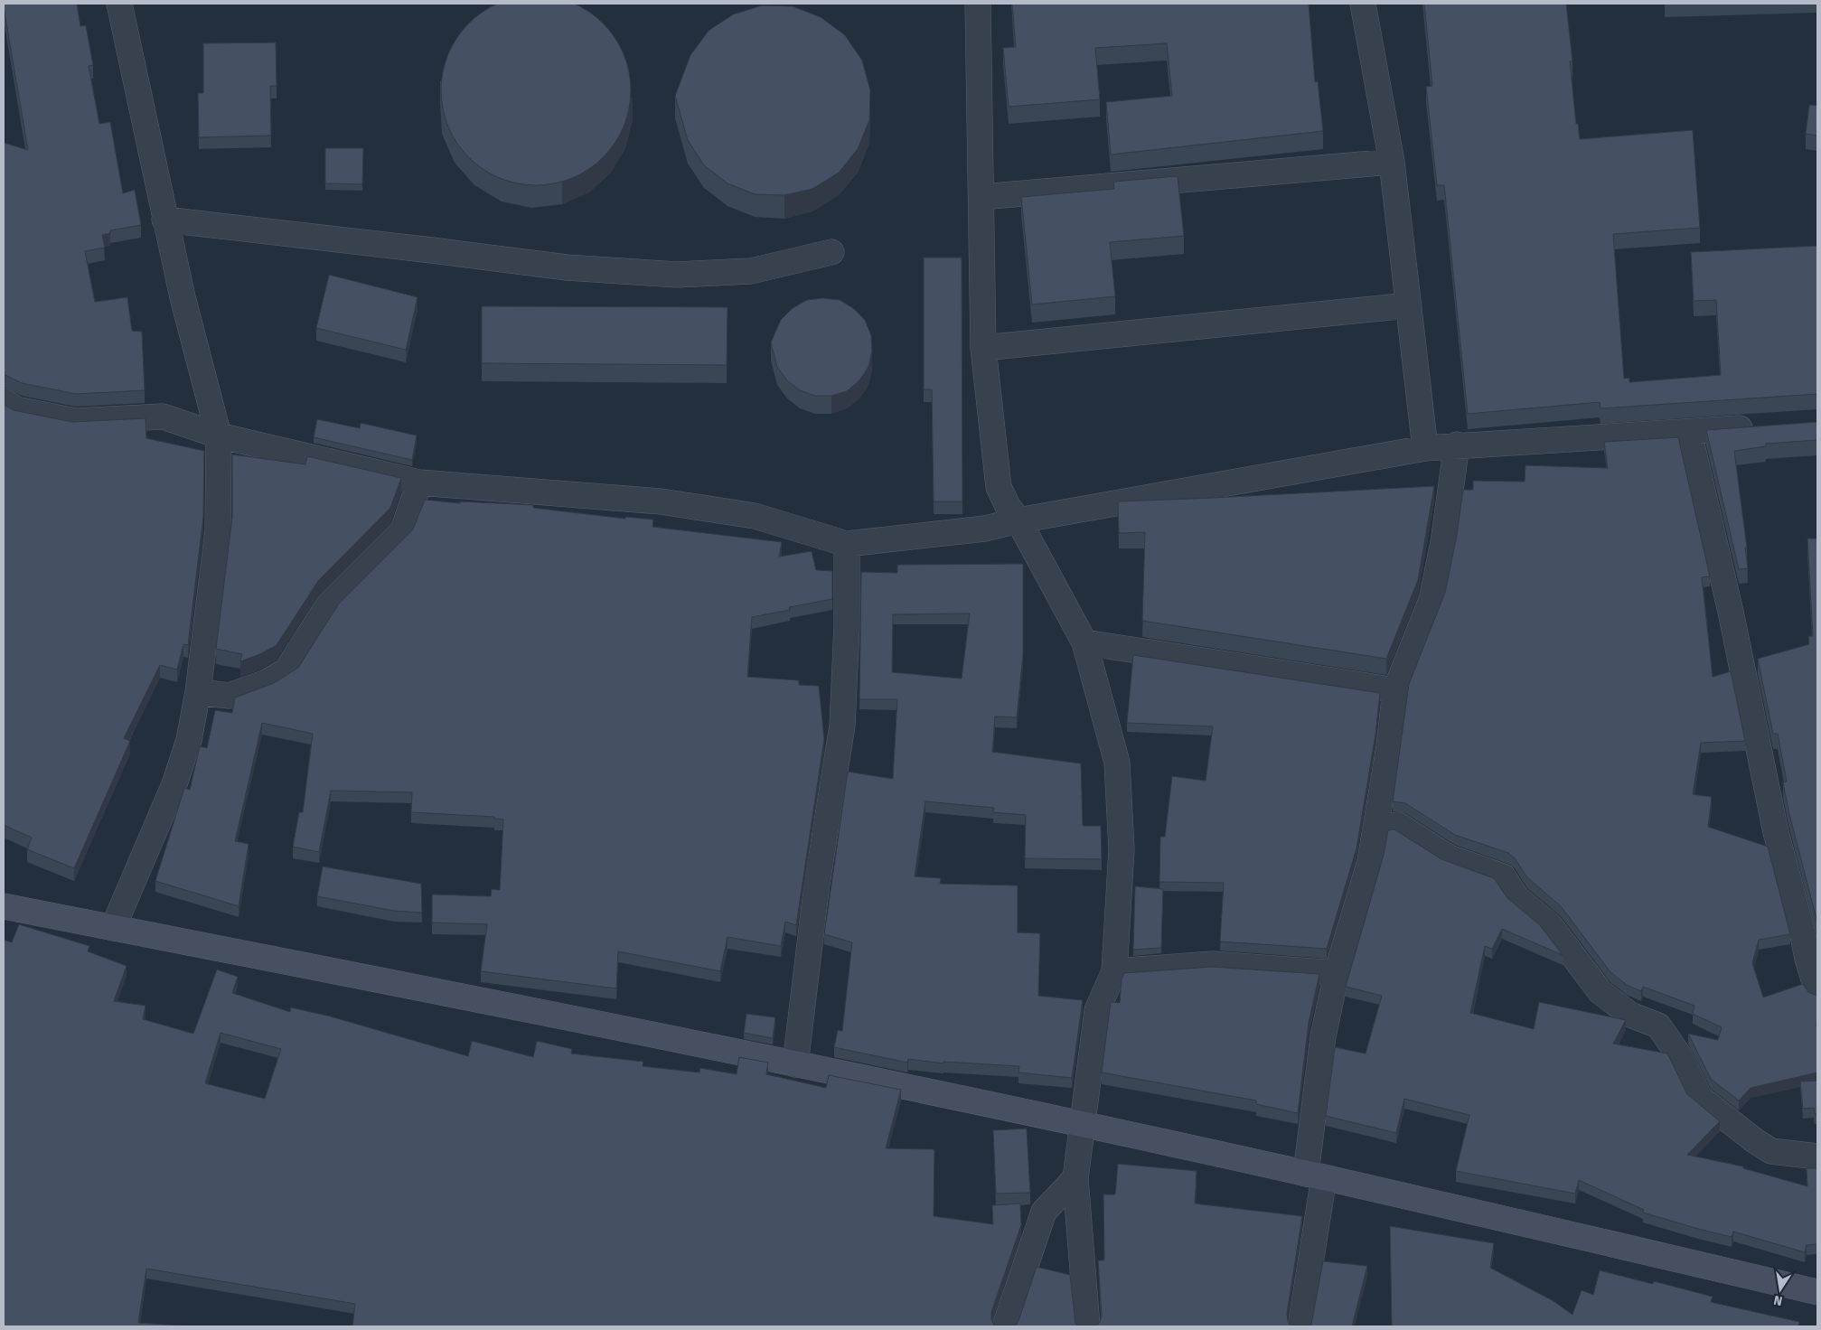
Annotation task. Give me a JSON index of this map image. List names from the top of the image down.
{
  "north": "bottom"
}
